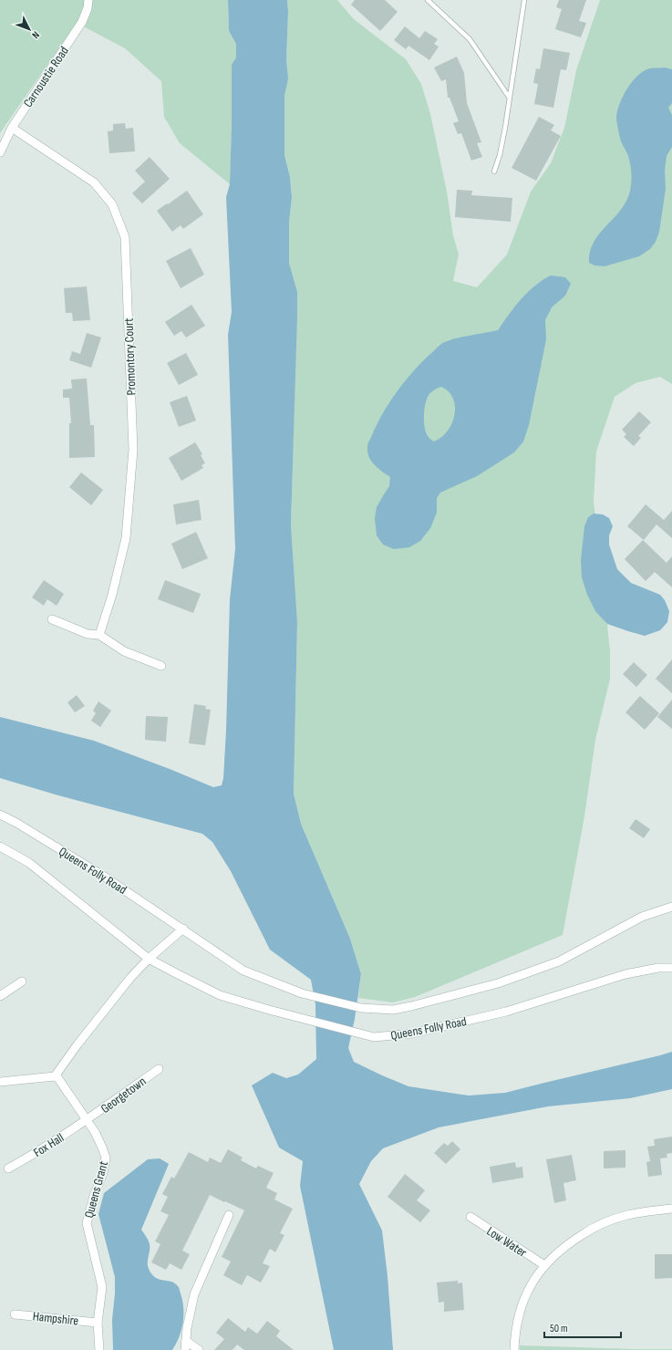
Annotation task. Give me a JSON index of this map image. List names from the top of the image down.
{
  "streets": {
    "street": [
      "Carnoustie Road",
      "Promontory Court",
      "Queens Folly Road",
      "Georgetown",
      "Fox Hall",
      "Queens Grant",
      "Low Water",
      "Hampshire"
    ]
  },
  "crossings": [
    ["Carnoustie Road", "Promontory Court"],
    ["Georgetown", "Fox Hall"],
    ["Georgetown", "Queens Grant"],
    ["Fox Hall", "Queens Grant"],
    ["Queens Grant", "Hampshire"]
  ],
  "scale_bar": "50 m",
  "north": "bottom right"
}
